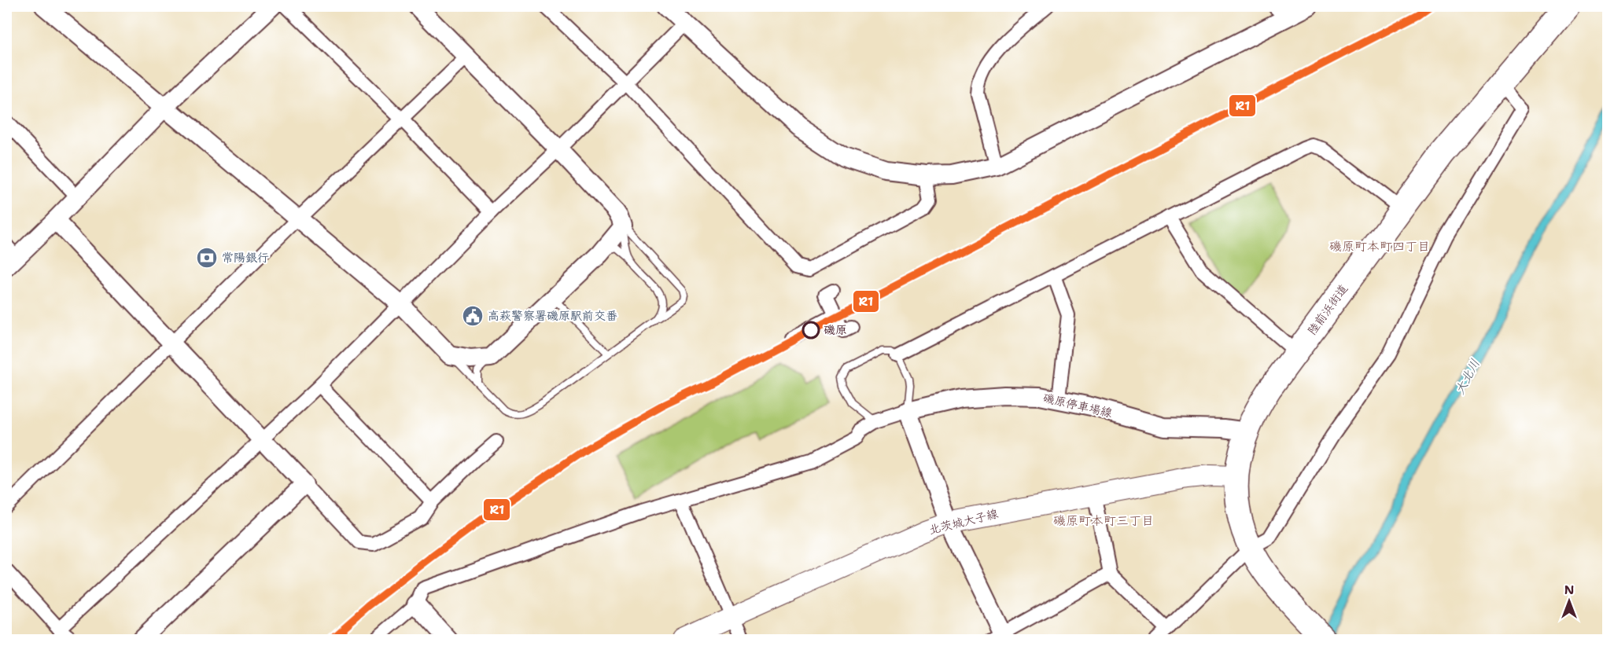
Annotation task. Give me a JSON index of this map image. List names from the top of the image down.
{
  "streets": {
    "highway": ["陸前浜街道"],
    "main road": ["北茨城大子線"],
    "street": ["磯原停車場線"]
  },
  "crossings": [
    ["陸前浜街道", "磯原停車場線"],
    ["陸前浜街道", "北茨城大子線"]
  ],
  "districts": ["磯原町本町四丁目", "磯原町本町三丁目"],
  "water": ["大北川"],
  "places": {
    "bank": ["常陽銀行"],
    "public building": ["高萩警察署磯原駅前交番"],
    "other": ["磯原"]
  },
  "lines": ["transit line R1"],
  "north": "top"
}
